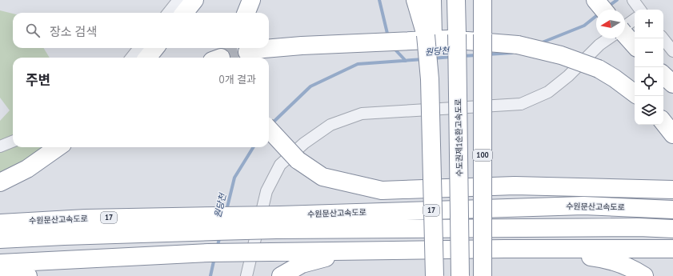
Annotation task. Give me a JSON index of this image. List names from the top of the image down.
{
  "streets": {
    "highway": [
      "수도권제1순환고속도로",
      "100",
      "수원문산고속도로",
      "17"
    ]
  },
  "water": ["원당천"],
  "north": "left",
  "page": {
    "map_buttons": ["+", "−"],
    "search": "장소 검색",
    "heading": ["주변", "0개 결과"]
  }
}
